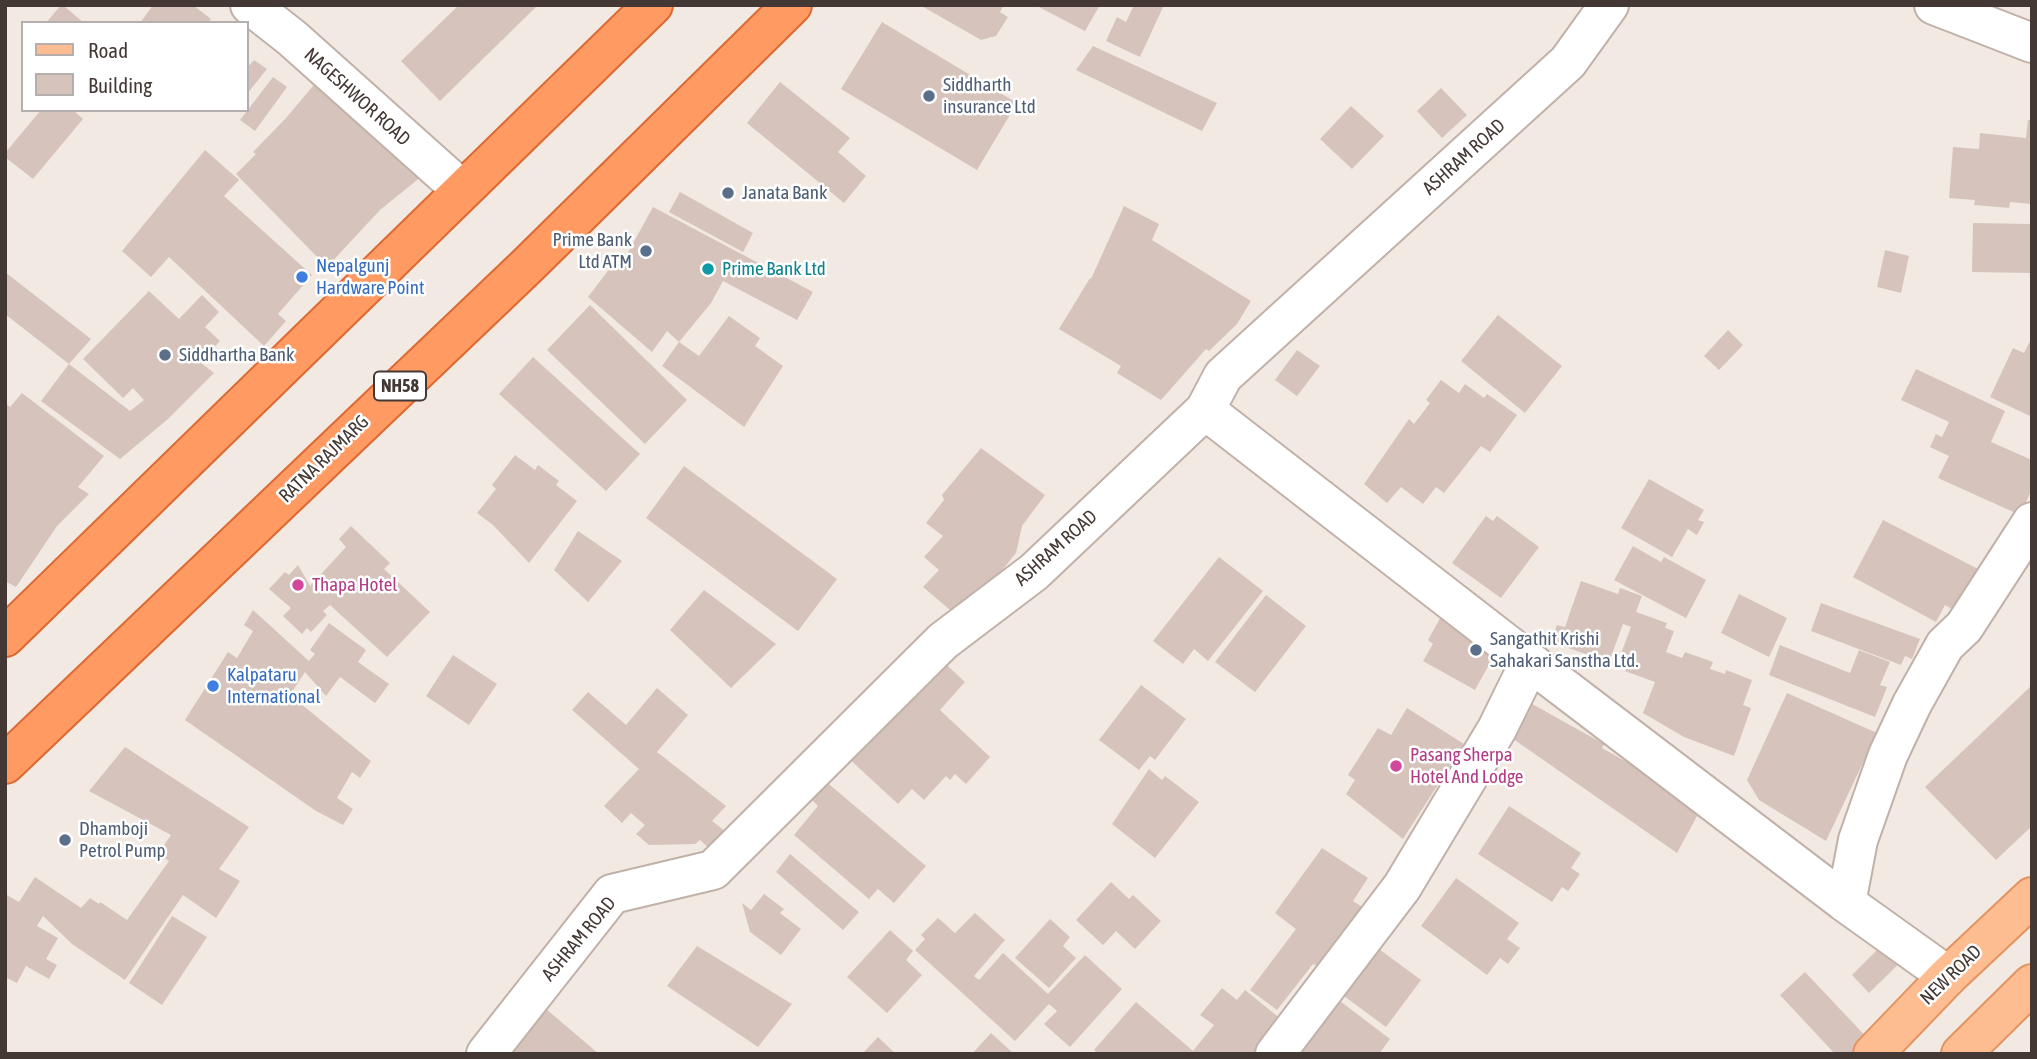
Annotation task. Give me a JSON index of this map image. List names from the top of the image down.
{
  "streets": {
    "highway": ["NH58", "RATNA RAJMARG"],
    "main road": ["NEW ROAD"],
    "street": ["NAGESHWOR ROAD", "ASHRAM ROAD"]
  },
  "places": [
    "Siddharth insurance Ltd",
    "Janata Bank",
    "Prime Bank Ltd ATM",
    "Prime Bank Ltd",
    "Nepalgunj Hardware Point",
    "Siddhartha Bank",
    "Thapa Hotel",
    "Sangathit Krishi Sahakari Sanstha Ltd.",
    "Kalpataru International",
    "Pasang Sherpa Hotel And Lodge",
    "Dhamboji Petrol Pump"
  ],
  "legend": ["Road", "Building"]
}
